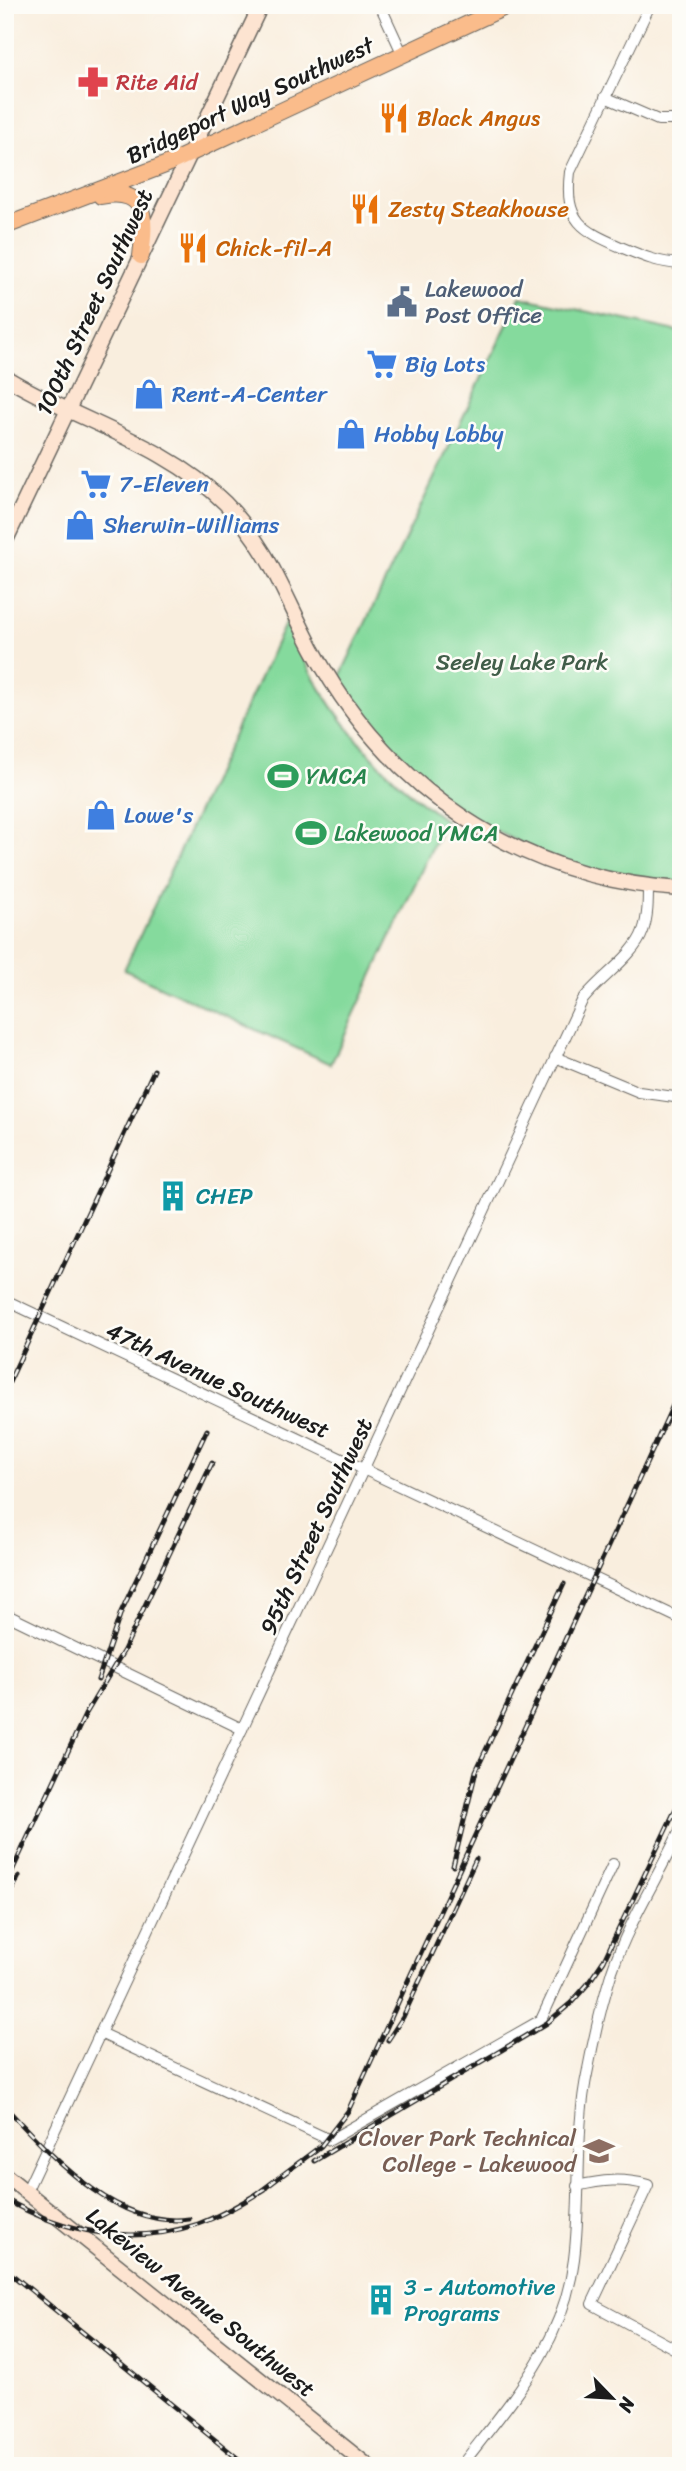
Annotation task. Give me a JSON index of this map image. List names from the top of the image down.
{
  "streets": {
    "main road": ["Bridgeport Way Southwest", "100th Street Southwest", "Lakeview Avenue Southwest"],
    "street": ["47th Avenue Southwest", "95th Street Southwest"]
  },
  "crossings": [
    ["Bridgeport Way Southwest", "100th Street Southwest"],
    ["47th Avenue Southwest", "95th Street Southwest"],
    ["95th Street Southwest", "Lakeview Avenue Southwest"]
  ],
  "parks": ["Seeley Lake Park"],
  "places": {
    "pharmacy": ["Rite Aid"],
    "restaurant": ["Black Angus", "Zesty Steakhouse", "Chick-fil-A"],
    "public building": ["Lakewood Post Office"],
    "supermarket": ["Big Lots", "7-Eleven"],
    "shop": [
      "Rent-A-Center",
      "Hobby Lobby",
      "Sherwin-Williams",
      "Lowe's"
    ],
    "sports": ["YMCA", "Lakewood YMCA"],
    "building": ["CHEP", "3 - Automotive Programs"],
    "school or university": ["Clover Park Technical College - Lakewood"]
  },
  "north": "bottom right"
}
